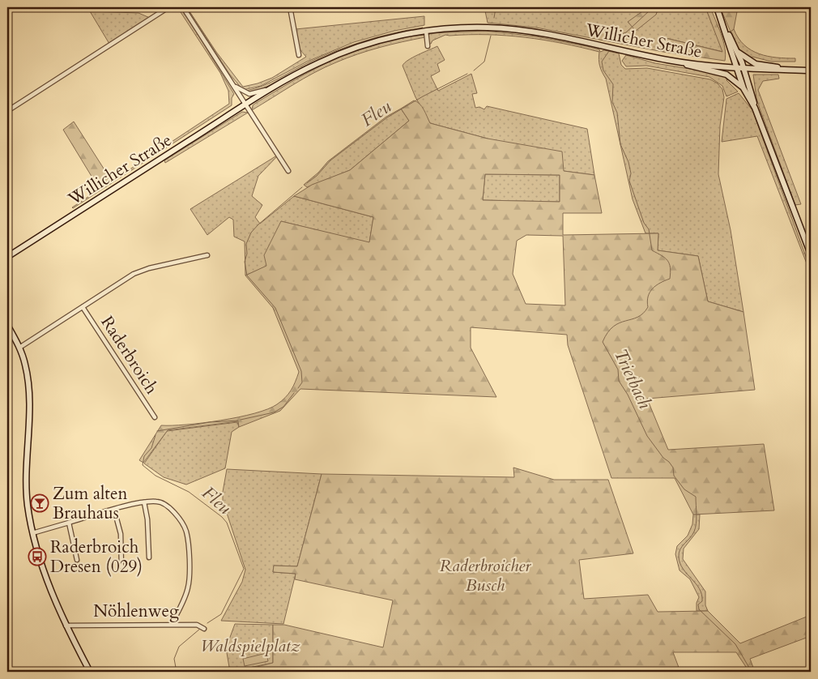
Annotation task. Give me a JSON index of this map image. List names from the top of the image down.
{
  "streets": {
    "main road": ["Willicher Straße"],
    "street": ["Raderbroich", "Nöhlenweg"]
  },
  "water": ["Fleu", "Trietbach"],
  "parks": ["Raderbroicher Busch", "Waldspielplatz"],
  "places": {
    "bar": ["Zum alten Brauhaus"],
    "bus stop": ["Raderbroich Dresen (029)"]
  }
}
